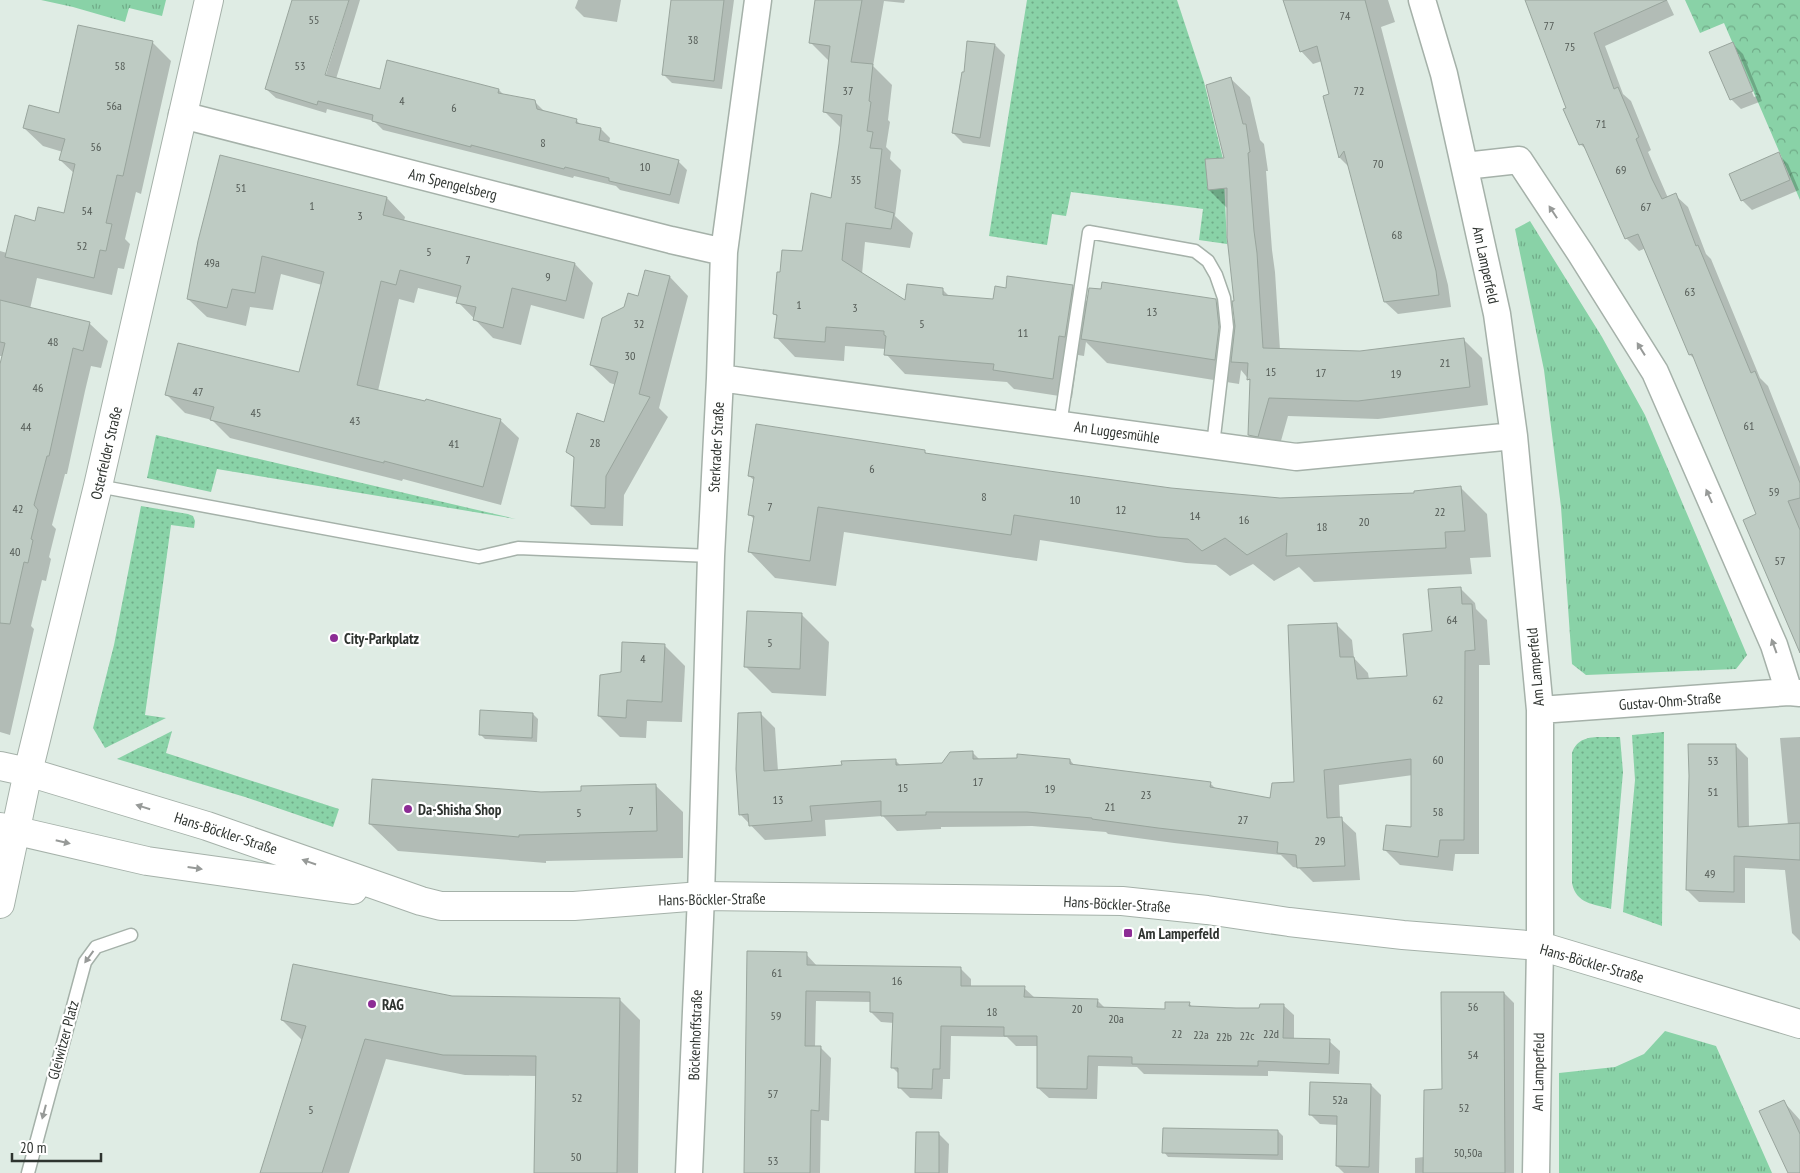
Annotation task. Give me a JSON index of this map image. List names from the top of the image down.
{
  "streets": {
    "main road": ["Osterfelder Straße", "Hans-Böckler-Straße"],
    "street": [
      "Am Spengelsberg",
      "Am Lamperfeld",
      "An Luggesmühle",
      "Sterkrader Straße",
      "Gustav-Ohm-Straße",
      "Böckenhoffstraße"
    ],
    "lane": ["Gleiwitzer Platz"]
  },
  "crossings": [
    ["Am Spengelsberg", "Sterkrader Straße"],
    ["Am Spengelsberg", "Osterfelder Straße"],
    ["Am Lamperfeld", "An Luggesmühle"],
    ["Am Lamperfeld", "Gustav-Ohm-Straße"],
    ["Am Lamperfeld", "Hans-Böckler-Straße"],
    ["An Luggesmühle", "Sterkrader Straße"],
    ["Sterkrader Straße", "Hans-Böckler-Straße"],
    ["Sterkrader Straße", "Böckenhoffstraße"],
    ["Osterfelder Straße", "Hans-Böckler-Straße"],
    ["Hans-Böckler-Straße", "Böckenhoffstraße"]
  ],
  "one_way": ["Gleiwitzer Platz"],
  "places": {
    "other": ["City-Parkplatz", "Da-Shisha Shop", "RAG"],
    "transit": ["Am Lamperfeld"]
  },
  "house_numbers": [
    "74",
    "55",
    "77",
    "38",
    "75",
    "58",
    "53",
    "37",
    "72",
    "4",
    "56a",
    "6",
    "71",
    "8",
    "56",
    "70",
    "10",
    "69",
    "35",
    "51",
    "1",
    "67",
    "54",
    "3",
    "68",
    "52",
    "5",
    "7",
    "49a",
    "9",
    "63",
    "1",
    "3",
    "13",
    "32",
    "5",
    "11",
    "48",
    "30",
    "21",
    "15",
    "17",
    "19",
    "46",
    "47",
    "45",
    "43",
    "61",
    "44",
    "28",
    "41",
    "6",
    "59",
    "8",
    "10",
    "7",
    "42",
    "12",
    "22",
    "14",
    "16",
    "20",
    "18",
    "40",
    "57",
    "64",
    "5",
    "4",
    "62",
    "60",
    "53",
    "17",
    "15",
    "19",
    "51",
    "23",
    "13",
    "21",
    "7",
    "58",
    "5",
    "27",
    "29",
    "49",
    "61",
    "16",
    "56",
    "20",
    "18",
    "59",
    "20a",
    "22",
    "22d",
    "22a",
    "22c",
    "22b",
    "54",
    "57",
    "52",
    "52a",
    "52",
    "5",
    "50,50a",
    "50",
    "53"
  ],
  "scale_bar": "20 m"
}
